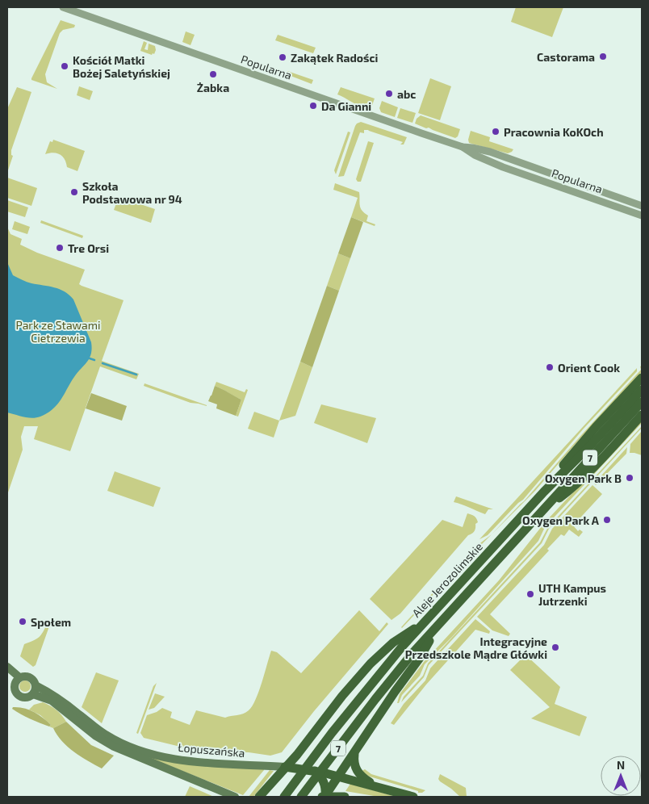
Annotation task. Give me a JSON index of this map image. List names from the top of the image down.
{
  "streets": {
    "main road": ["7", "Aleje Jerozolimskie", "Łopuszańska"],
    "street": ["Popularna"]
  },
  "parks": ["Park ze Stawami Cietrzewia"],
  "places": [
    "Castorama",
    "Zakątek Radości",
    "Kościół Matki Bożej Saletyńskiej",
    "Żabka",
    "abc",
    "Da Gianni",
    "Pracownia KoKOch",
    "Szkoła Podstawowa nr 94",
    "Tre Orsi",
    "Orient Cook",
    "Oxygen Park B",
    "Oxygen Park A",
    "UTH Kampus Jutrzenki",
    "Społem",
    "Integracyjne Przedszkole Mądre Główki"
  ],
  "north": "top"
}
